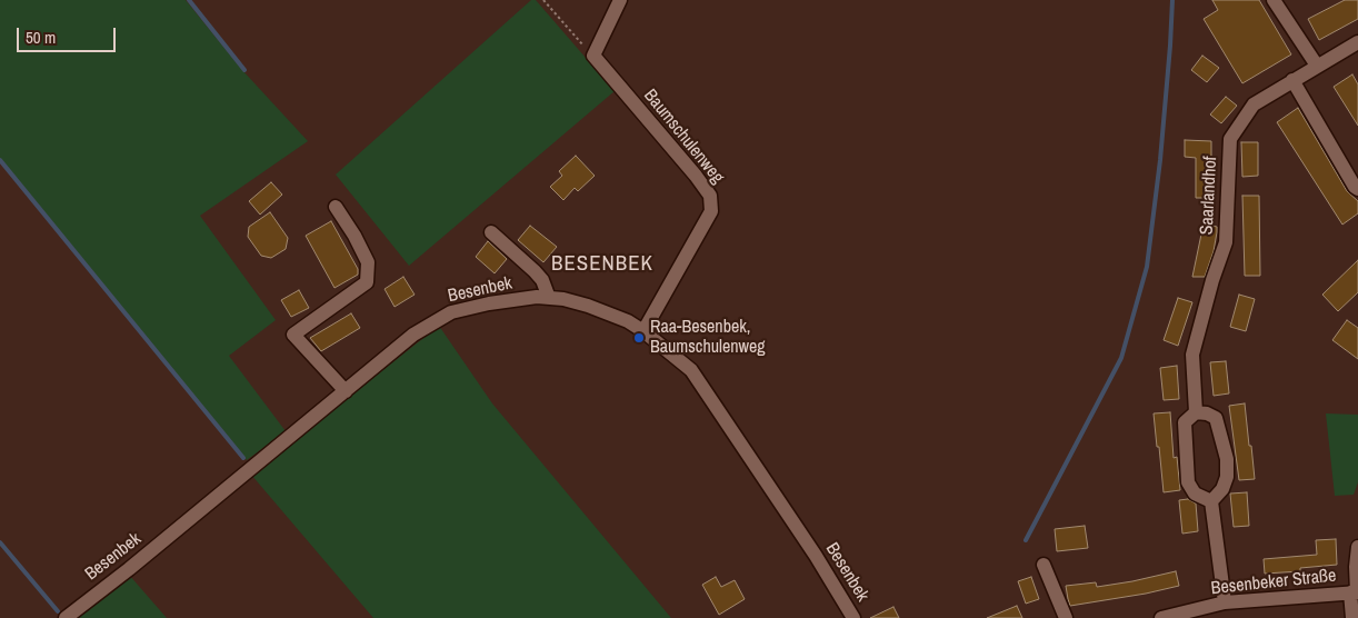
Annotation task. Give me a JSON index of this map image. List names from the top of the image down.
{
  "streets": {
    "street": [
      "Baumschulenweg",
      "Saarlandhof",
      "Besenbek",
      "Besenbeker Straße"
    ]
  },
  "crossings": [
    ["Baumschulenweg", "Besenbek"]
  ],
  "districts": ["BESENBEK"],
  "places": ["Raa-Besenbek, Baumschulenweg"],
  "scale_bar": "50 m"
}
